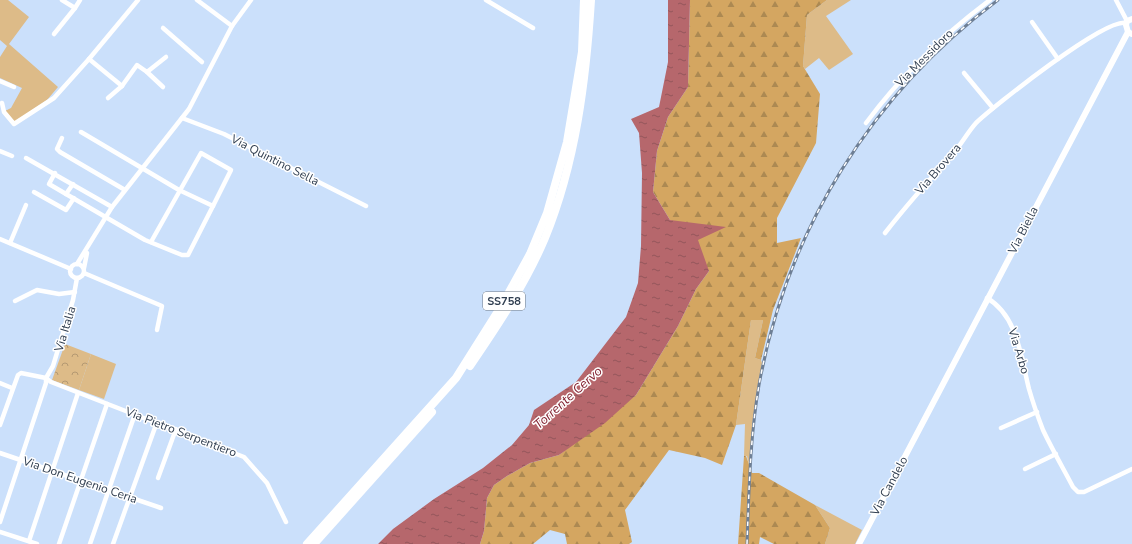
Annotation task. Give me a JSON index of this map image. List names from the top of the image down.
{
  "streets": {
    "highway": ["SS758"],
    "street": [
      "Via Messidoro",
      "Via Quintino Sella",
      "Via Brovera",
      "Via Biella",
      "Via Italia",
      "Via Arbo",
      "Via Pietro Serpentiero",
      "Via Don Eugenio Ceria",
      "Via Candelo"
    ]
  },
  "crossings": [
    ["Via Biella", "Via Arbo"],
    ["Via Biella", "Via Candelo"],
    ["Via Italia", "Via Pietro Serpentiero"],
    ["Via Italia", "Via Don Eugenio Ceria"]
  ],
  "water": ["Torrente Cervo"]
}
